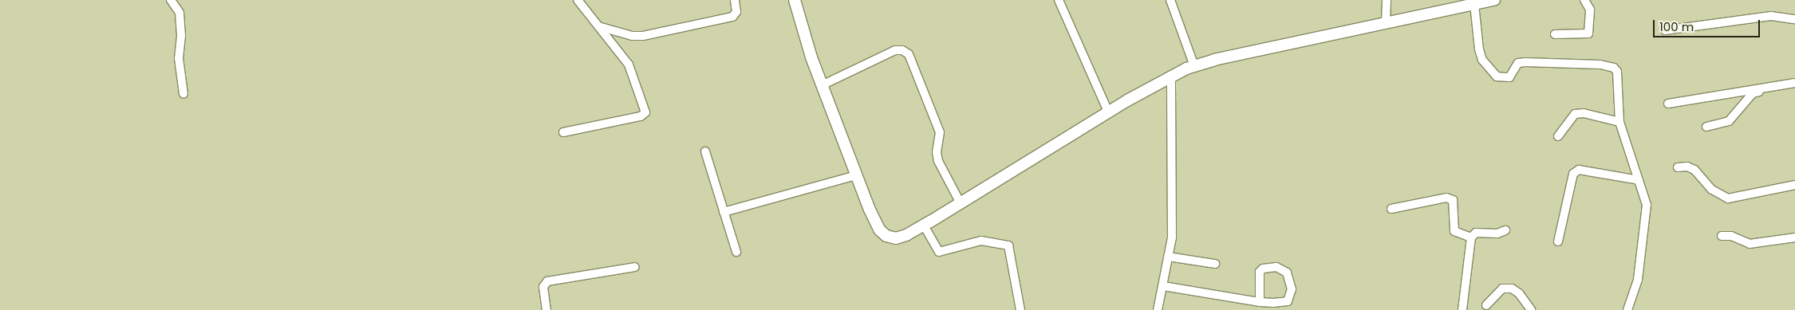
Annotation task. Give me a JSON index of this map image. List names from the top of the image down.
{
  "scale_bar": "100 m"
}
